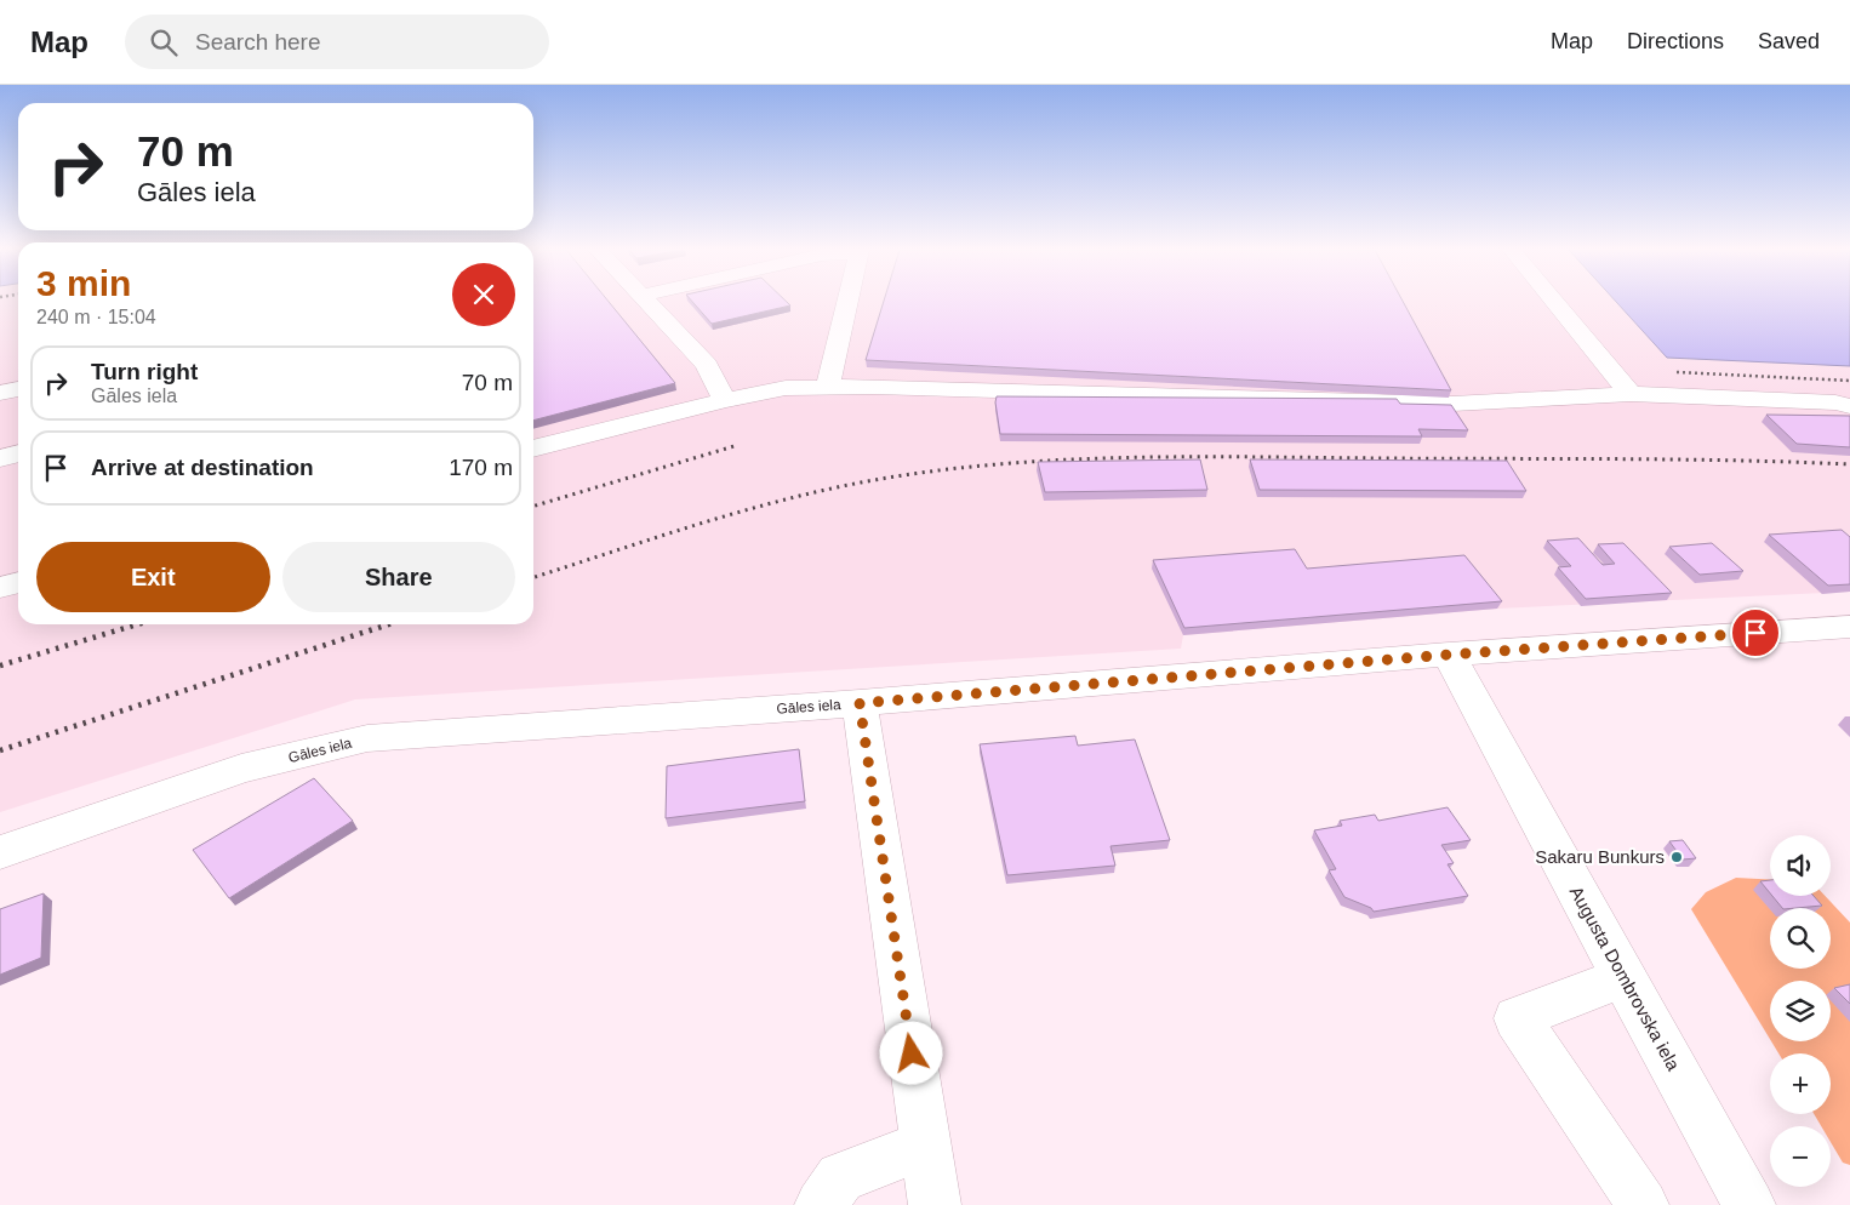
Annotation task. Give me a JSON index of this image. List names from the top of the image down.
{
  "streets": {
    "street": ["Gāles iela", "Augusta Dombrovska iela"]
  },
  "crossings": [
    ["Gāles iela", "Augusta Dombrovska iela"]
  ],
  "places": ["Sakaru Bunkurs"],
  "page": {
    "header": "Map",
    "search": "Search here",
    "nav": ["Map", "Directions", "Saved"],
    "turn": ["70 m", "Gāles iela"],
    "heading": ["3 min", "240 m · 15:04"],
    "list": [
      {
        "name": "Turn right",
        "note": "Gāles iela",
        "value": "70 m"
      },
      {
        "name": "Arrive at destination",
        "value": "170 m"
      }
    ],
    "buttons": ["Exit", "Share"],
    "map_buttons": ["+", "−"]
  }
}
